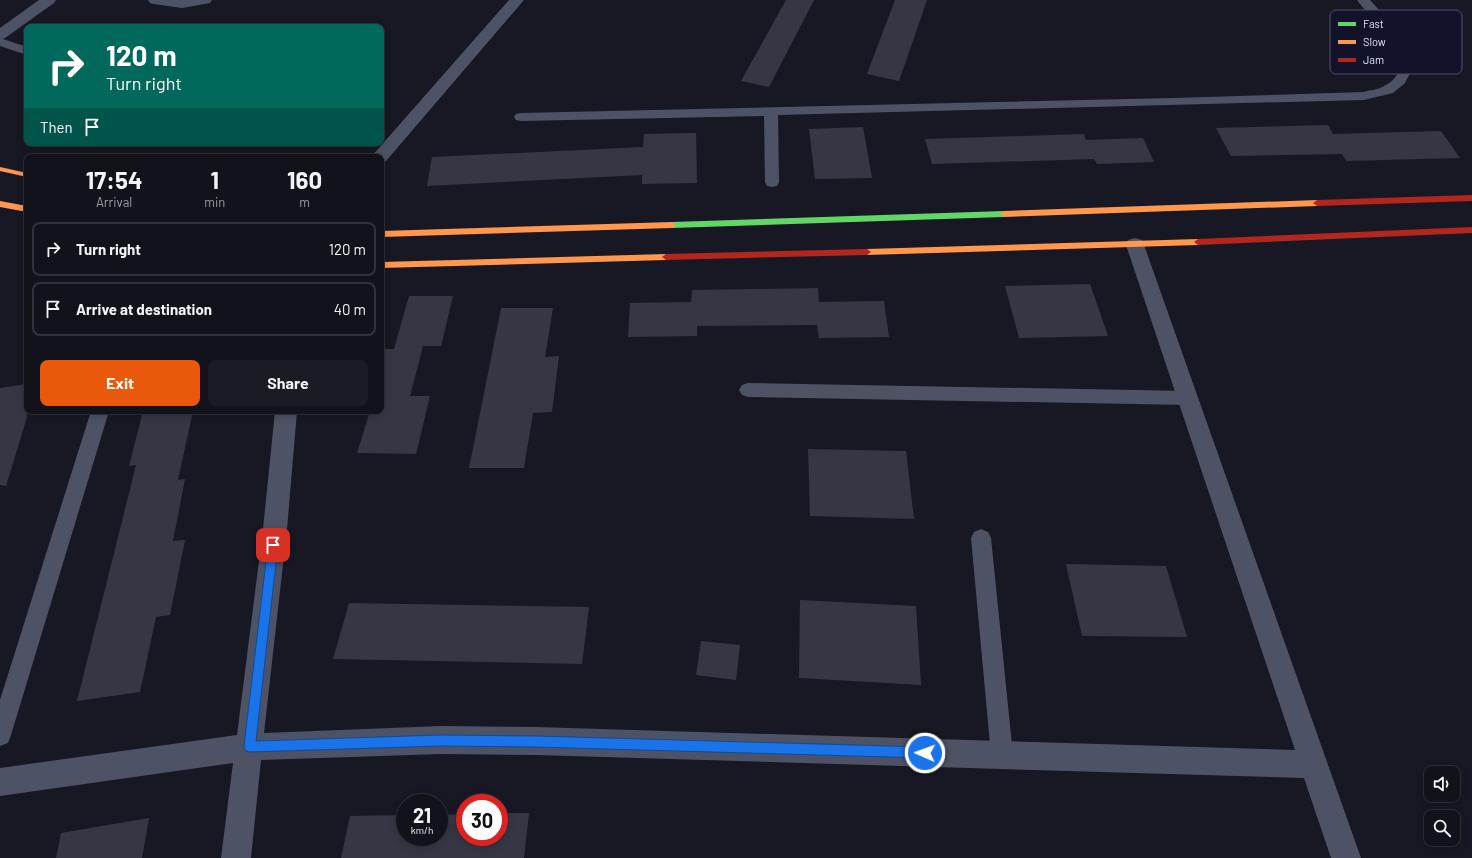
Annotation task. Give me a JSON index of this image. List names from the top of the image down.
{
  "legend": ["Fast", "Slow", "Jam"],
  "page": {
    "turn": ["120 m", "Turn right"],
    "then": "Then",
    "eta": [
      "17:54",
      "Arrival",
      "1",
      "min",
      "160",
      "m"
    ],
    "list": [
      {
        "name": "Turn right",
        "value": "120 m"
      },
      {
        "name": "Arrive at destination",
        "value": "40 m"
      }
    ],
    "buttons": ["Exit", "Share"],
    "speed": "21 km/h",
    "limit": "30"
  }
}
